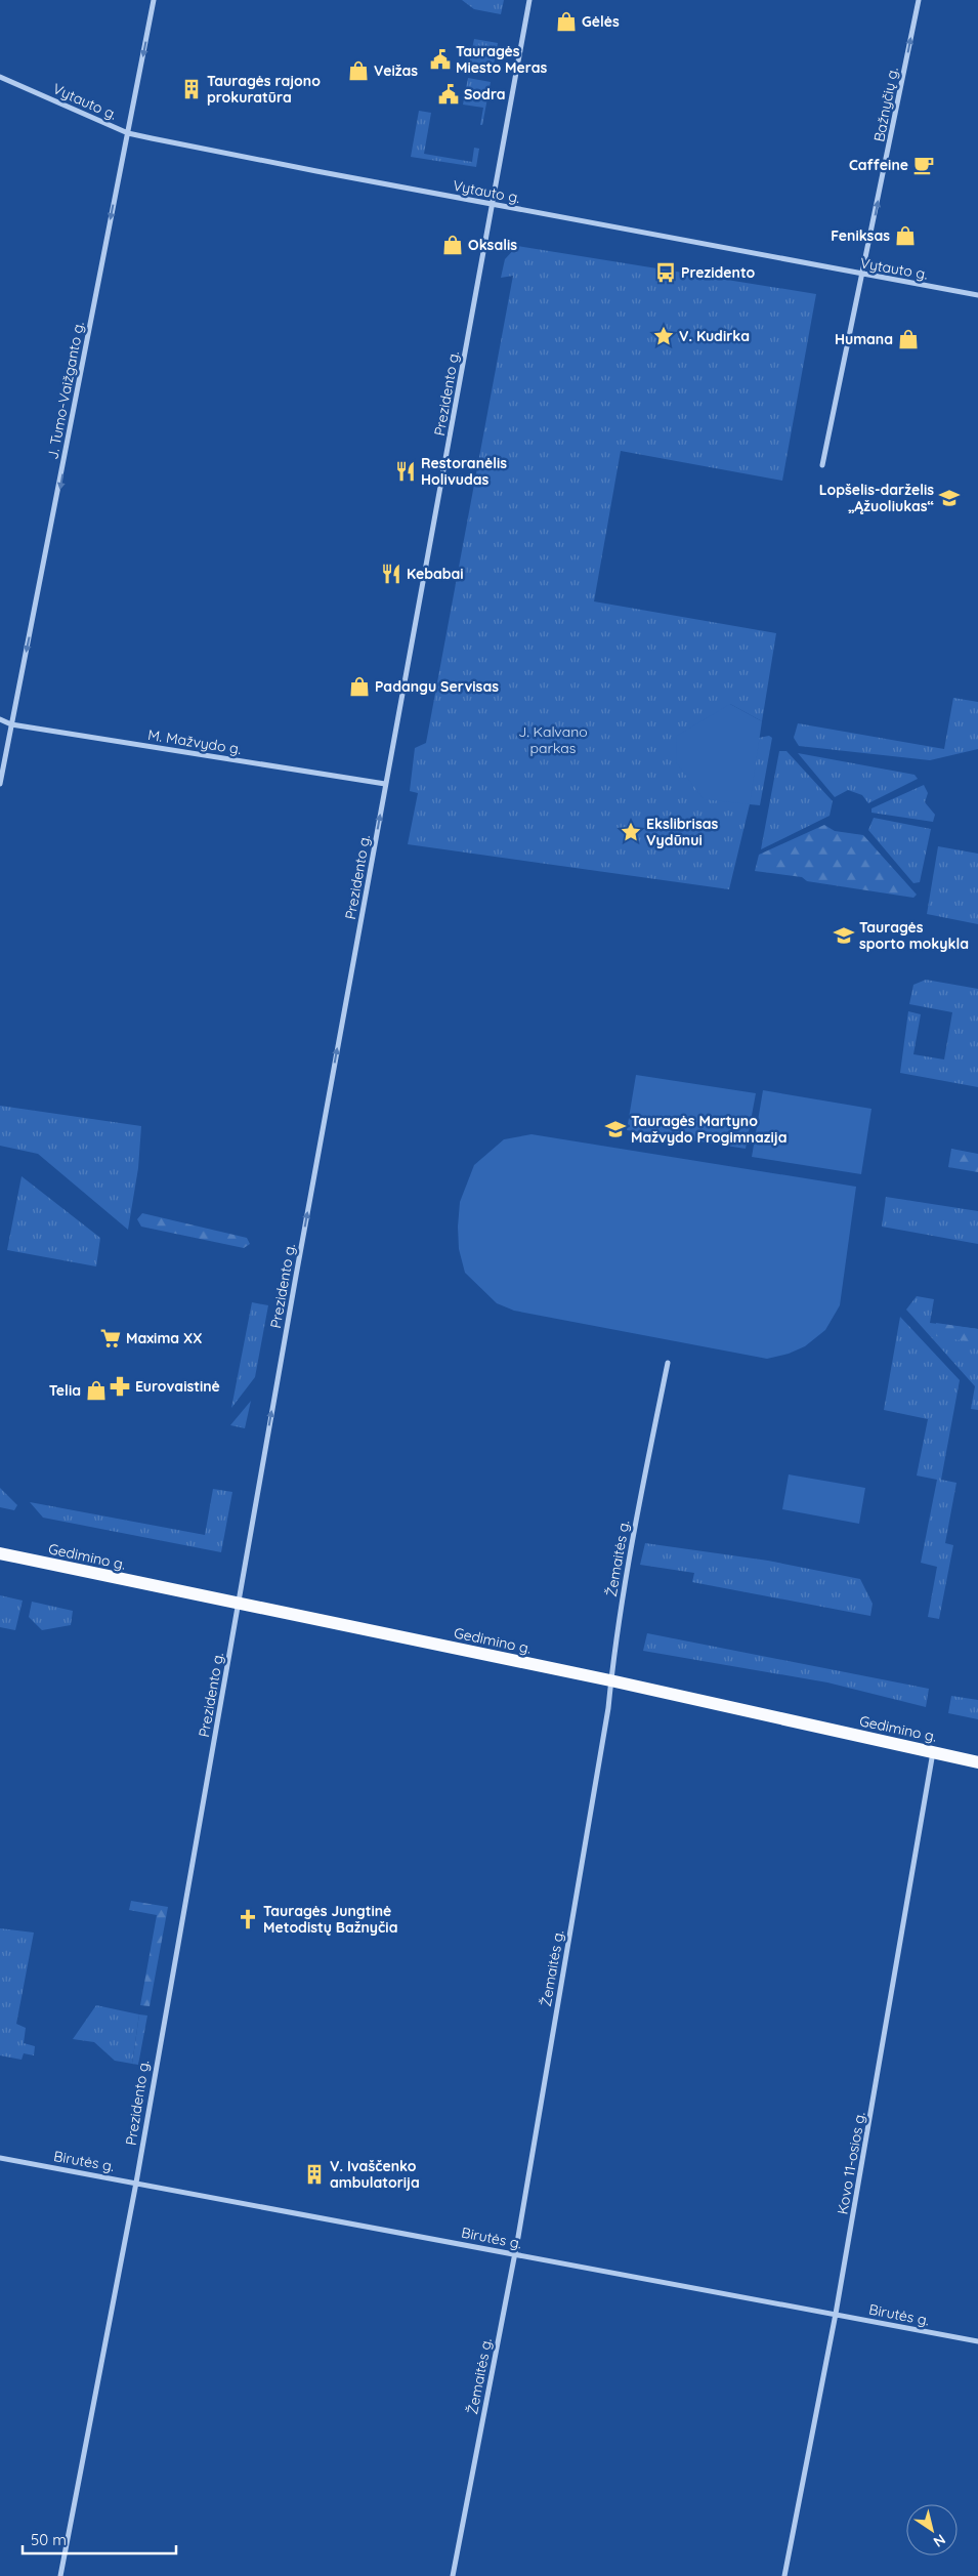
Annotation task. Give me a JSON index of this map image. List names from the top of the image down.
{
  "streets": {
    "main road": ["Gedimino g."],
    "street": [
      "Vytauto g.",
      "Bažnyčių g.",
      "J. Tumo-Vaižganto g.",
      "Prezidento g.",
      "M. Mažvydo g.",
      "Žemaitės g.",
      "Birutės g.",
      "Kovo 11-osios g."
    ]
  },
  "crossings": [
    ["Vytauto g.", "Bažnyčių g."],
    ["Vytauto g.", "J. Tumo-Vaižganto g."],
    ["Vytauto g.", "Prezidento g."],
    ["J. Tumo-Vaižganto g.", "M. Mažvydo g."],
    ["Prezidento g.", "M. Mažvydo g."],
    ["Prezidento g.", "Gedimino g."],
    ["Prezidento g.", "Birutės g."],
    ["Gedimino g.", "Žemaitės g."],
    ["Gedimino g.", "Kovo 11-osios g."],
    ["Žemaitės g.", "Birutės g."],
    ["Birutės g.", "Kovo 11-osios g."]
  ],
  "one_way": ["Bažnyčių g.", "J. Tumo-Vaižganto g."],
  "parks": ["J. Kalvano parkas"],
  "places": {
    "shop": [
      "Gėlės",
      "Veižas",
      "Feniksas",
      "Oksalis",
      "Humana",
      "Padangu Servisas",
      "Telia"
    ],
    "public building": ["Tauragės Miesto Meras", "Sodra"],
    "building": ["Tauragės rajono prokuratūra", "V. Ivaščenko ambulatorija"],
    "cafe": ["Caffeine"],
    "bus stop": ["Prezidento"],
    "place": ["V. Kudirka", "Ekslibrisas Vydūnui"],
    "restaurant": ["Restoranėlis Holivudas", "Kebabai"],
    "school or university": ["Lopšelis-darželis „Ąžuoliukas“", "Tauragės sporto mokykla", "Tauragės Martyno Mažvydo Progimnazija"],
    "supermarket": ["Maxima XX"],
    "pharmacy": ["Eurovaistinė"],
    "church": ["Tauragės Jungtinė Metodistų Bažnyčia"]
  },
  "scale_bar": "50 m",
  "north": "bottom right"
}
